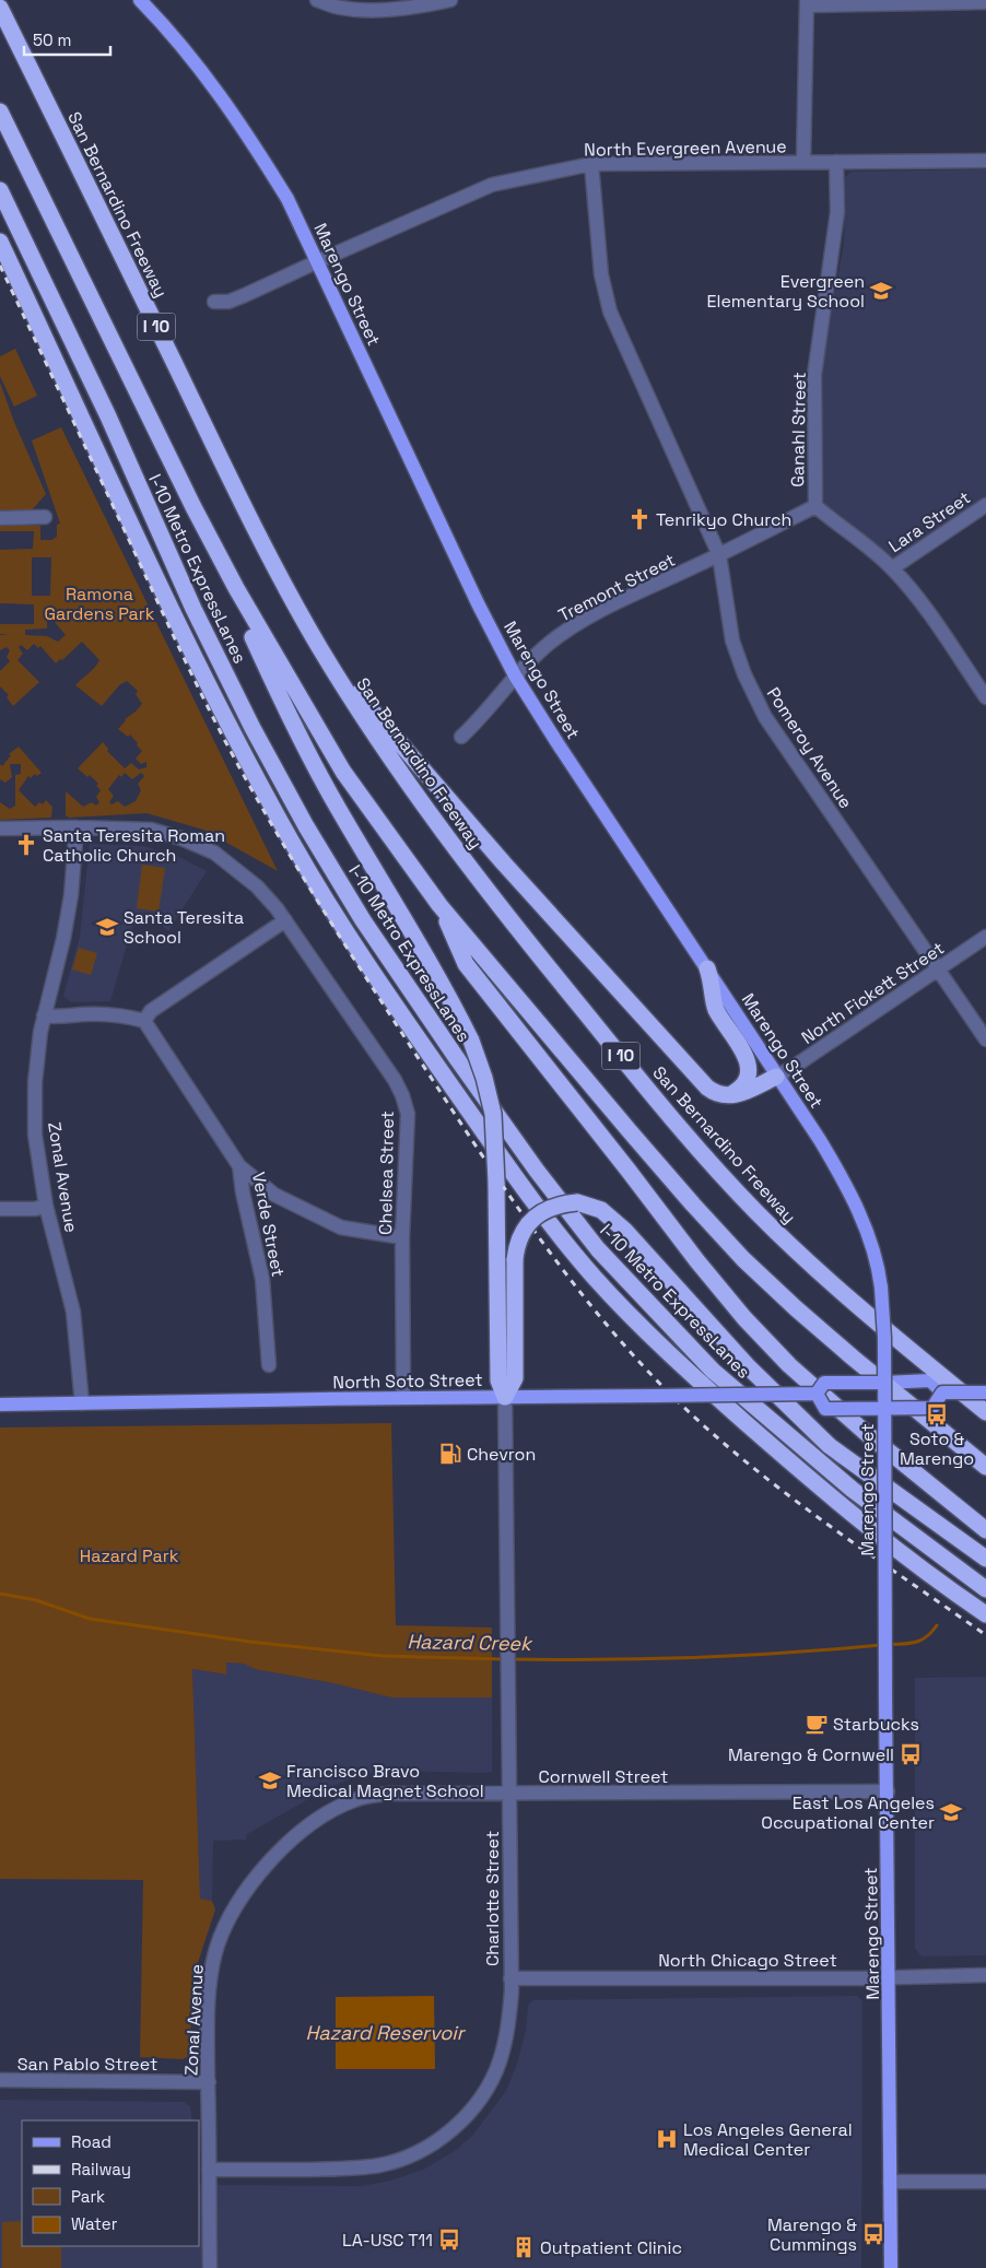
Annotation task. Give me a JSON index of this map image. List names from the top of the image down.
{
  "streets": {
    "highway": ["San Bernardino Freeway", "I 10", "I-10 Metro ExpressLanes"],
    "main road": ["Marengo Street", "North Soto Street"],
    "street": [
      "North Evergreen Avenue",
      "Ganahl Street",
      "Lara Street",
      "Tremont Street",
      "Pomeroy Avenue",
      "North Fickett Street",
      "Chelsea Street",
      "Zonal Avenue",
      "Verde Street",
      "Cornwell Street",
      "Charlotte Street",
      "North Chicago Street",
      "San Pablo Street"
    ]
  },
  "crossings": [
    ["North Evergreen Avenue", "Marengo Street"],
    ["North Evergreen Avenue", "Ganahl Street"],
    ["North Evergreen Avenue", "Pomeroy Avenue"],
    ["Marengo Street", "Tremont Street"],
    ["Marengo Street", "North Fickett Street"],
    ["Marengo Street", "North Soto Street"],
    ["Marengo Street", "Cornwell Street"],
    ["Marengo Street", "North Chicago Street"],
    ["Ganahl Street", "Lara Street"],
    ["Ganahl Street", "Tremont Street"],
    ["Tremont Street", "Pomeroy Avenue"],
    ["Pomeroy Avenue", "North Fickett Street"],
    ["Chelsea Street", "Zonal Avenue"],
    ["Chelsea Street", "North Soto Street"],
    ["Zonal Avenue", "North Soto Street"],
    ["Zonal Avenue", "Cornwell Street"],
    ["Zonal Avenue", "Charlotte Street"],
    ["Zonal Avenue", "San Pablo Street"],
    ["North Soto Street", "Charlotte Street"],
    ["Cornwell Street", "Charlotte Street"],
    ["Charlotte Street", "North Chicago Street"]
  ],
  "water": ["Hazard Creek", "Hazard Reservoir"],
  "parks": ["Ramona Gardens Park", "Hazard Park"],
  "places": {
    "school or university": [
      "Evergreen Elementary School",
      "Santa Teresita School",
      "Francisco Bravo Medical Magnet School",
      "East Los Angeles Occupational Center"
    ],
    "church": ["Tenrikyo Church", "Santa Teresita Roman Catholic Church"],
    "bus stop": [
      "Soto & Marengo",
      "Marengo & Cornwell",
      "Marengo & Cummings",
      "LA-USC T11"
    ],
    "fuel station": ["Chevron"],
    "cafe": ["Starbucks"],
    "hospital": ["Los Angeles General Medical Center"],
    "building": ["Outpatient Clinic"]
  },
  "legend": [
    "Road",
    "Railway",
    "Park",
    "Water"
  ],
  "scale_bar": "50 m"
}
